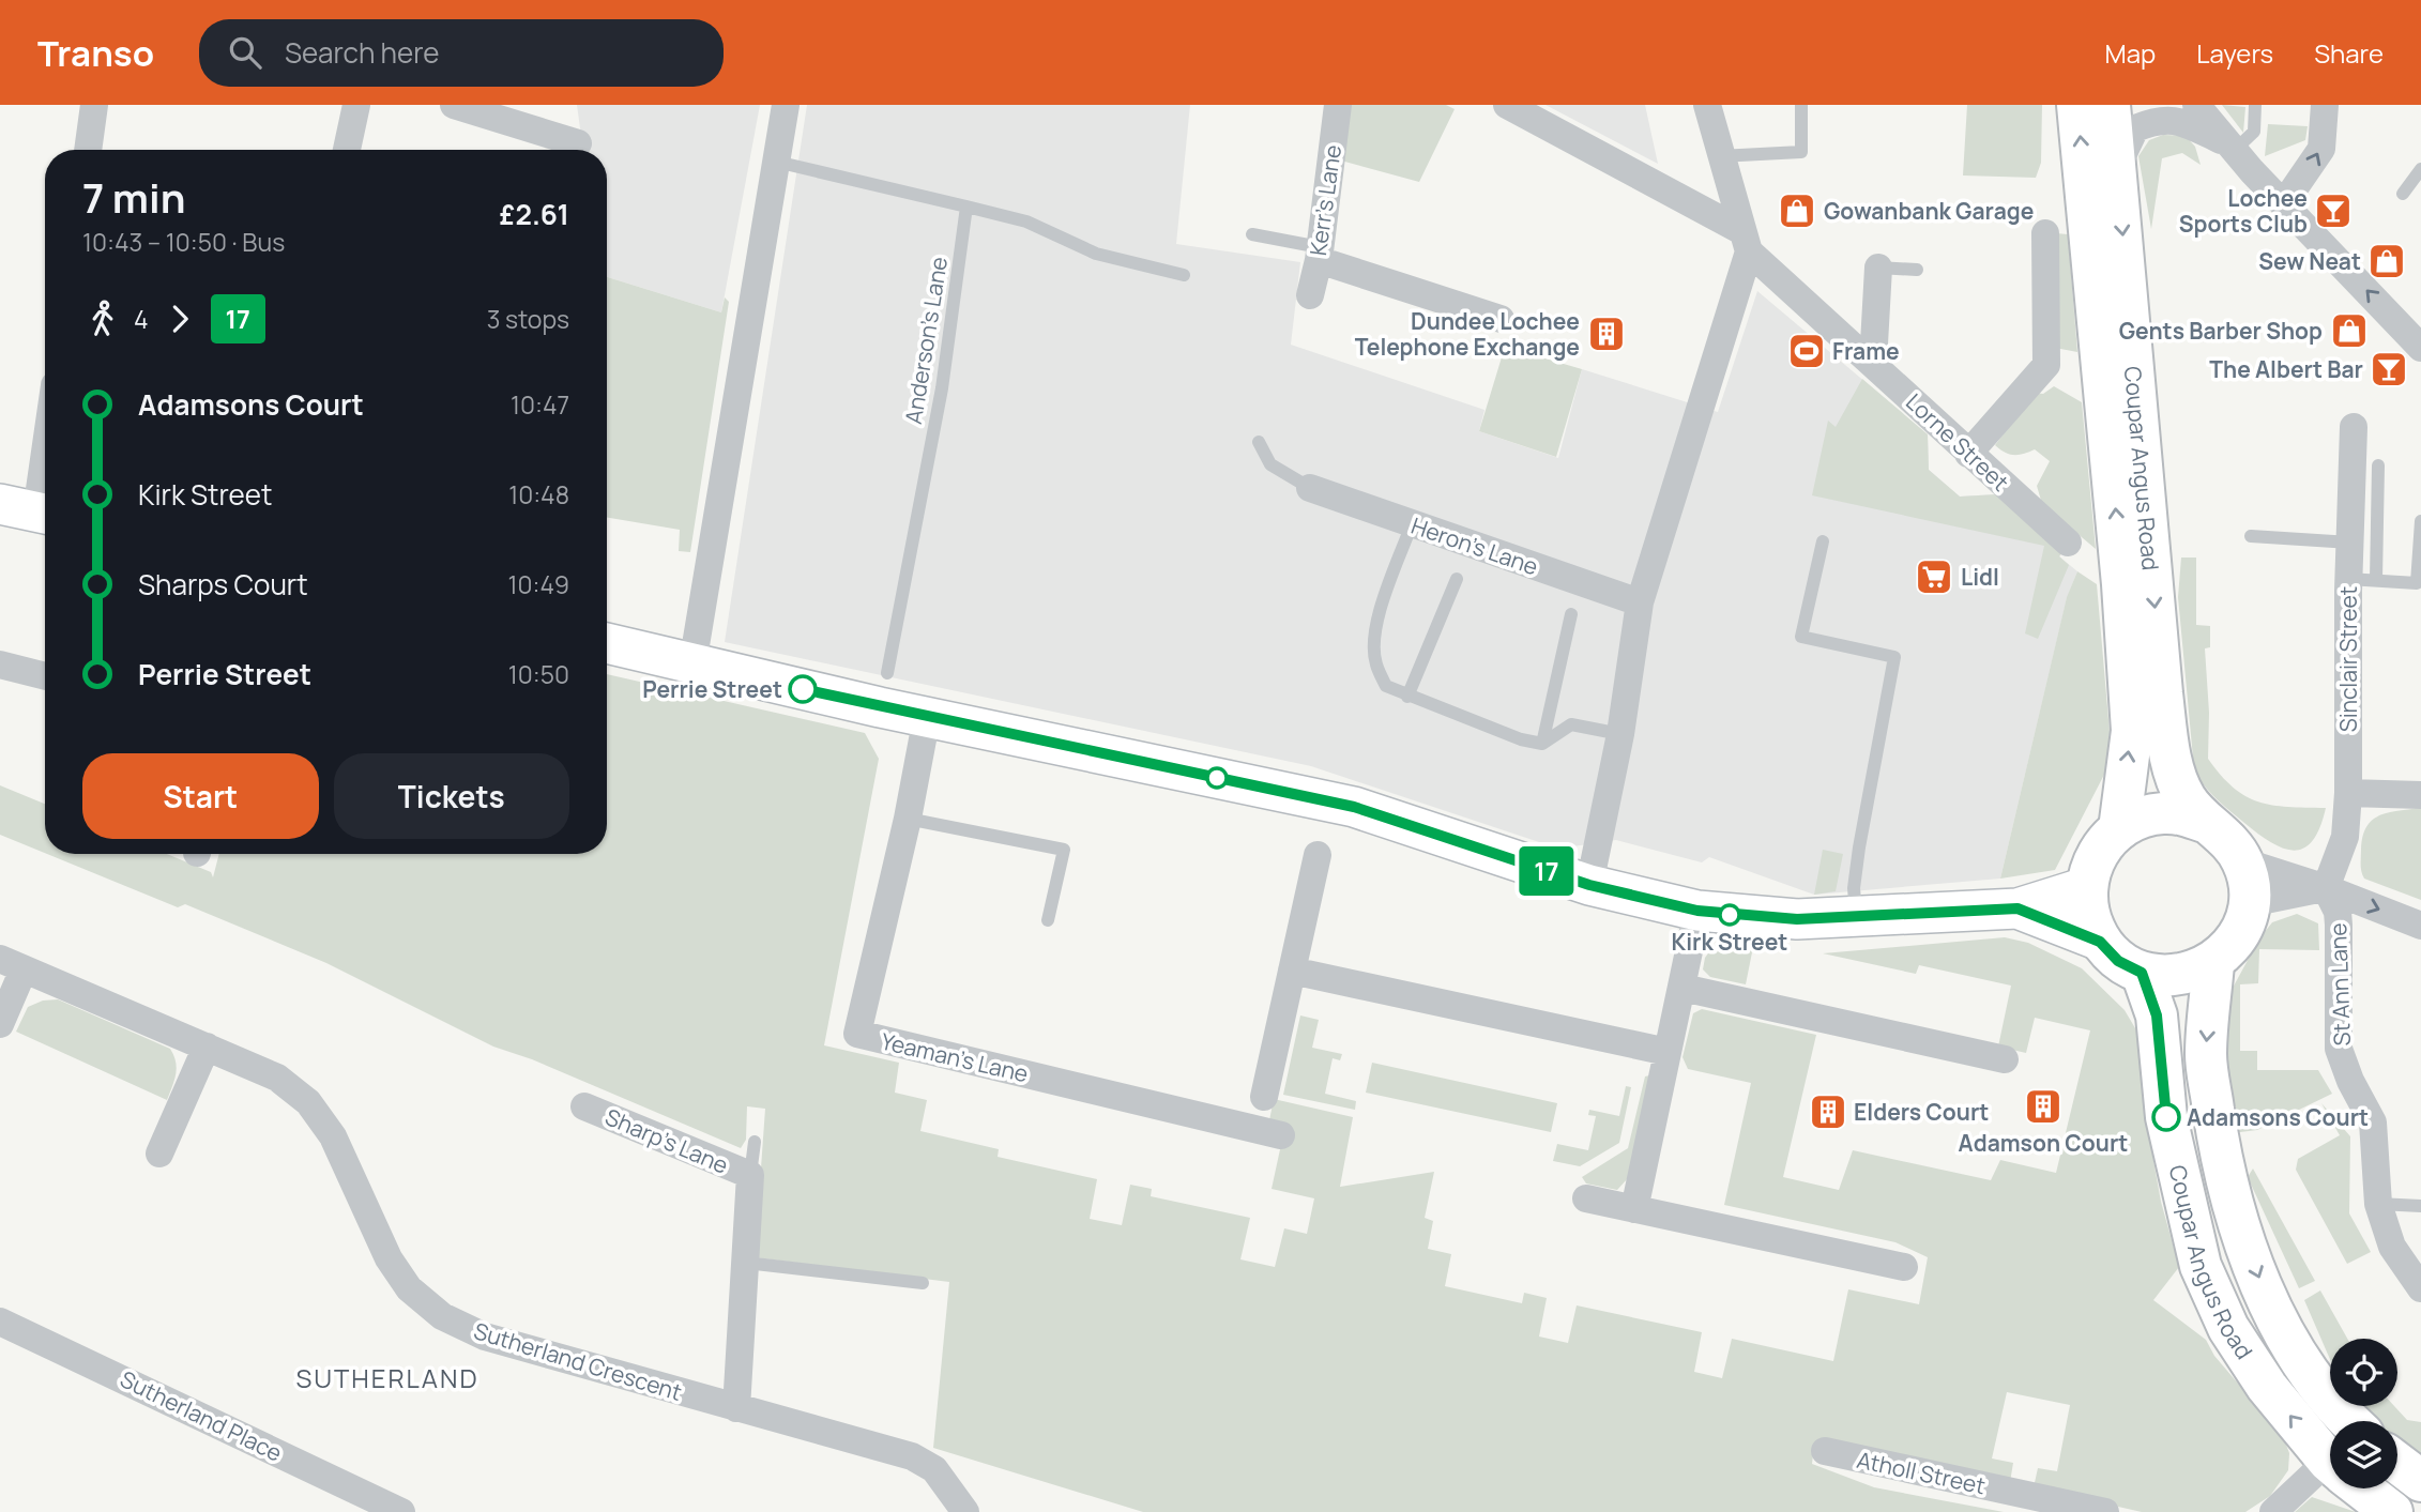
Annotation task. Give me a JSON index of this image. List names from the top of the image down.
{
  "streets": {
    "main road": ["Coupar Angus Road"],
    "street": [
      "Kerr's Lane",
      "Lorne Street",
      "Heron's Lane",
      "Sinclair Street",
      "St Ann Lane",
      "Yeaman's Lane",
      "Sharp's Lane",
      "Sutherland Crescent",
      "Sutherland Place",
      "Atholl Street"
    ],
    "lane": ["Anderson's Lane"]
  },
  "crossings": [
    ["Sinclair Street", "St Ann Lane"],
    ["Sharp's Lane", "Sutherland Crescent"]
  ],
  "districts": ["SUTHERLAND"],
  "places": {
    "shop": ["Gowanbank Garage", "Sew Neat", "Gents Barber Shop"],
    "bar": ["Lochee Sports Club", "The Albert Bar"],
    "building": ["Dundee Lochee Telephone Exchange", "Adamson Court", "Elders Court"],
    "sports": ["Frame"],
    "supermarket": ["Lidl"],
    "other": ["Perrie Street", "Kirk Street", "Adamsons Court"]
  },
  "lines": ["bus line 17"],
  "page": {
    "header": "Transo",
    "search": "Search here",
    "nav": ["Map", "Layers", "Share"],
    "on_map": "17",
    "heading": ["7 min", "10:43 – 10:50 · Bus", "£2.61"],
    "legs": ["4", "17", "3 stops"],
    "list": [
      {
        "name": "Adamsons Court",
        "value": "10:47"
      },
      {
        "name": "Kirk Street",
        "value": "10:48"
      },
      {
        "name": "Sharps Court",
        "value": "10:49"
      },
      {
        "name": "Perrie Street",
        "value": "10:50"
      }
    ],
    "buttons": ["Start", "Tickets"]
  }
}
